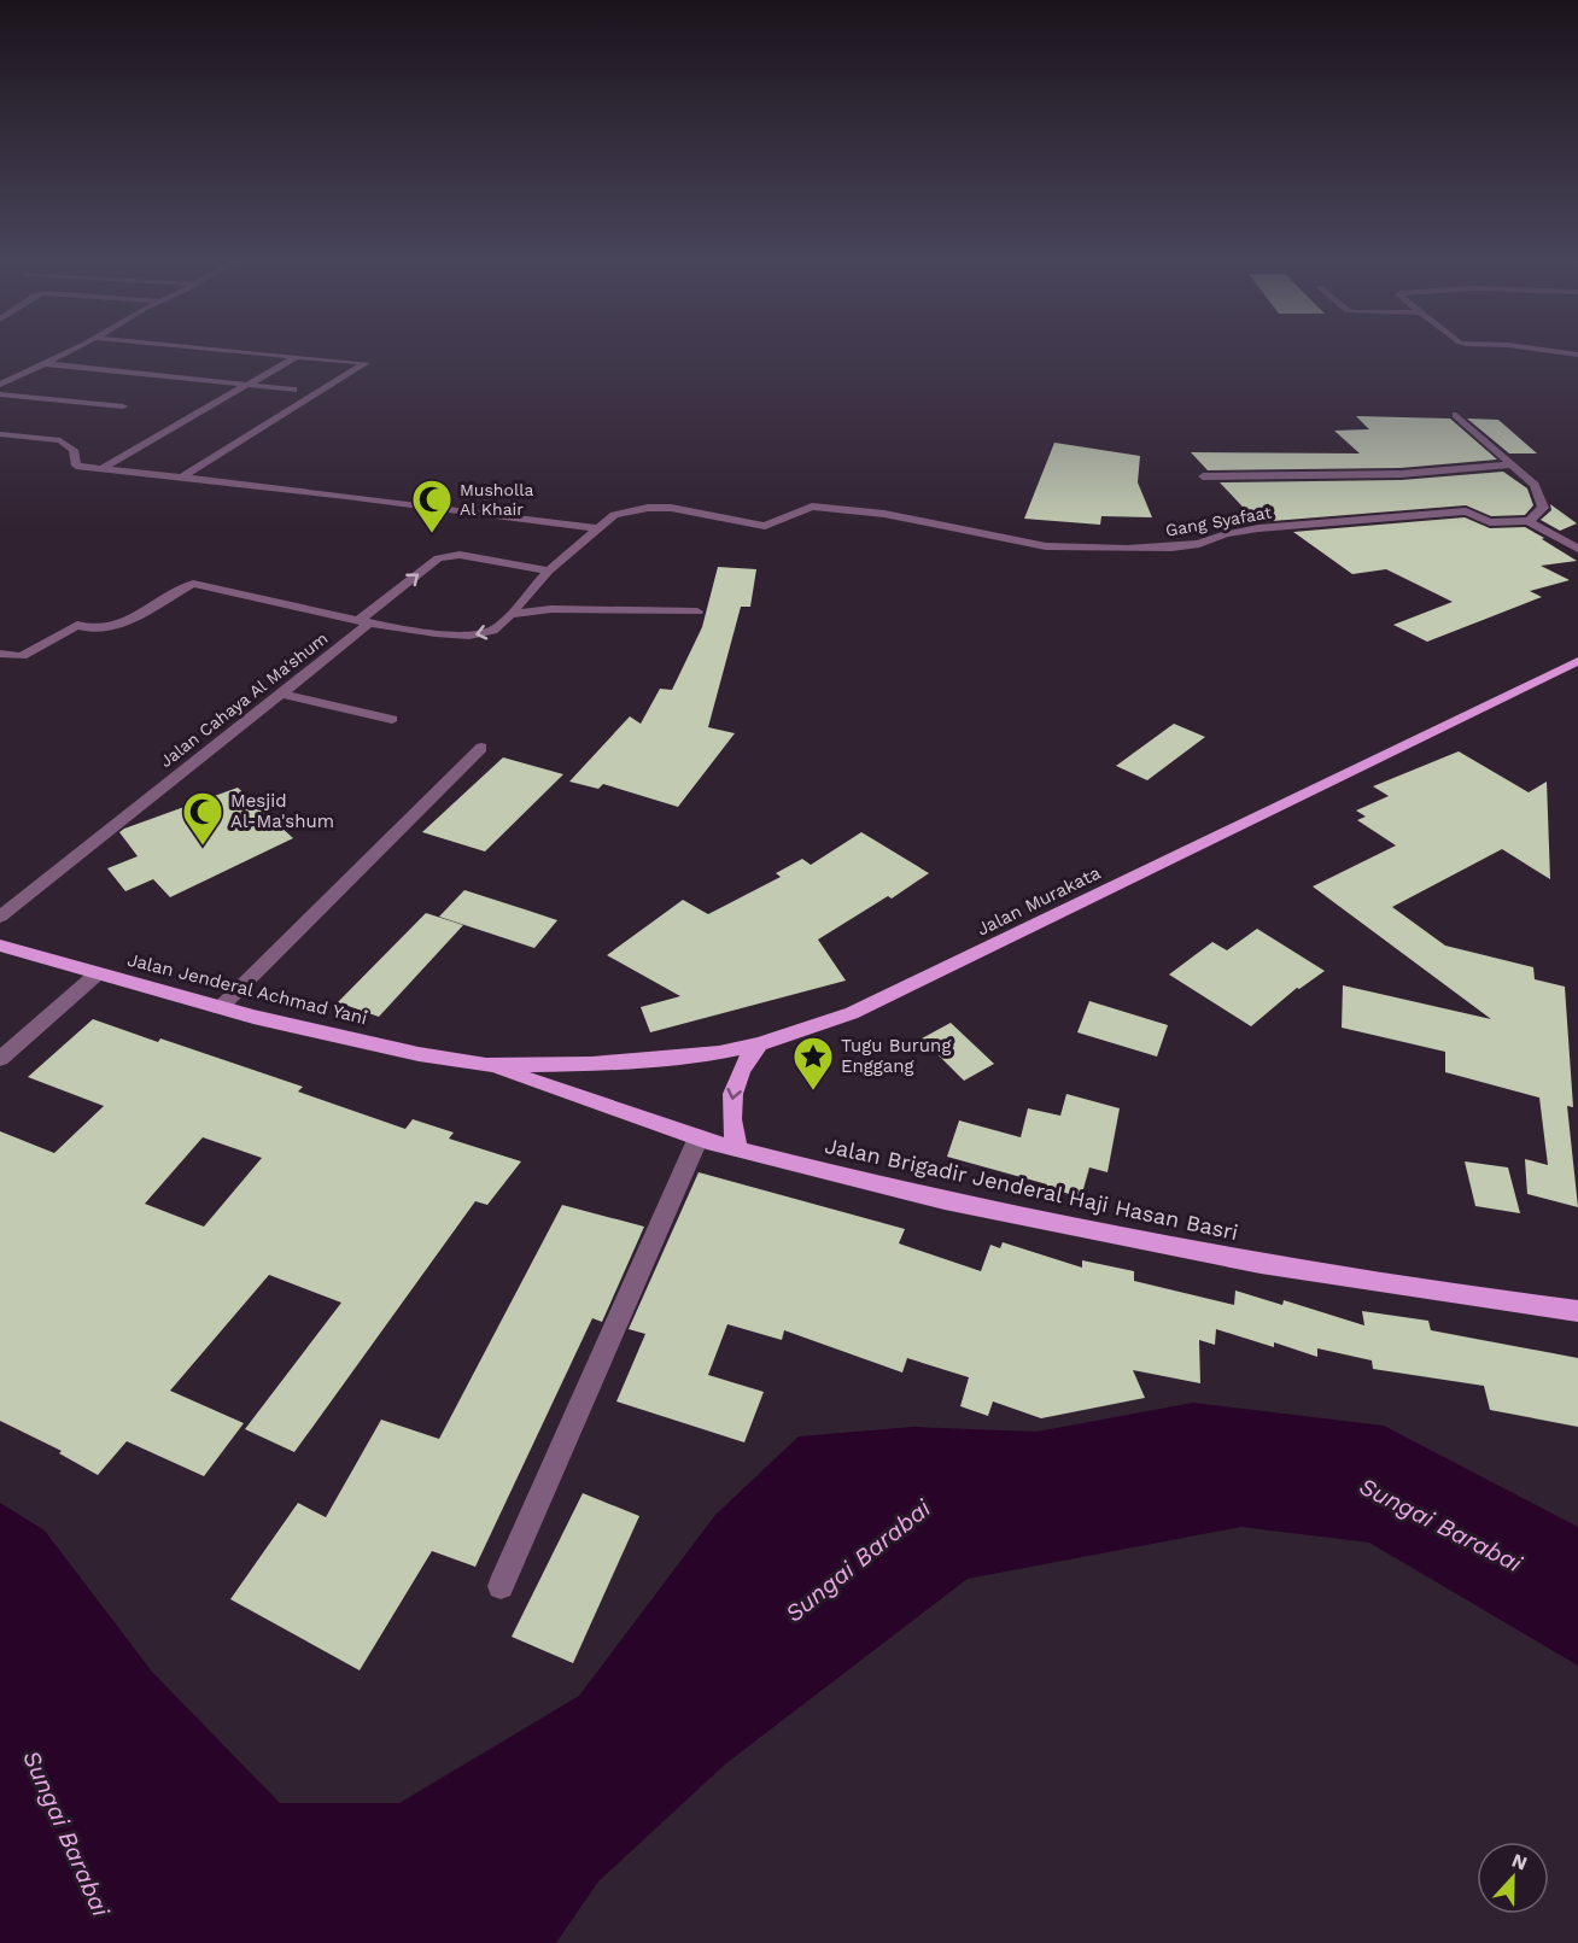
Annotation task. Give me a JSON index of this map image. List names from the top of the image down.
{
  "streets": {
    "main road": ["Jalan Murakata", "Jalan Jenderal Achmad Yani", "Jalan Brigadir Jenderal Haji Hasan Basri"],
    "street": ["Gang Syafaat", "Jalan Cahaya Al Ma'shum"]
  },
  "crossings": [
    ["Jalan Murakata", "Jalan Jenderal Achmad Yani"],
    ["Jalan Murakata", "Jalan Brigadir Jenderal Haji Hasan Basri"],
    ["Jalan Jenderal Achmad Yani", "Jalan Brigadir Jenderal Haji Hasan Basri"]
  ],
  "water": ["Sungai Barabai"],
  "places": {
    "mosque": ["Musholla Al Khair", "Mesjid Al-Ma'shum"],
    "place": ["Tugu Burung Enggang"]
  },
  "north": "top"
}
